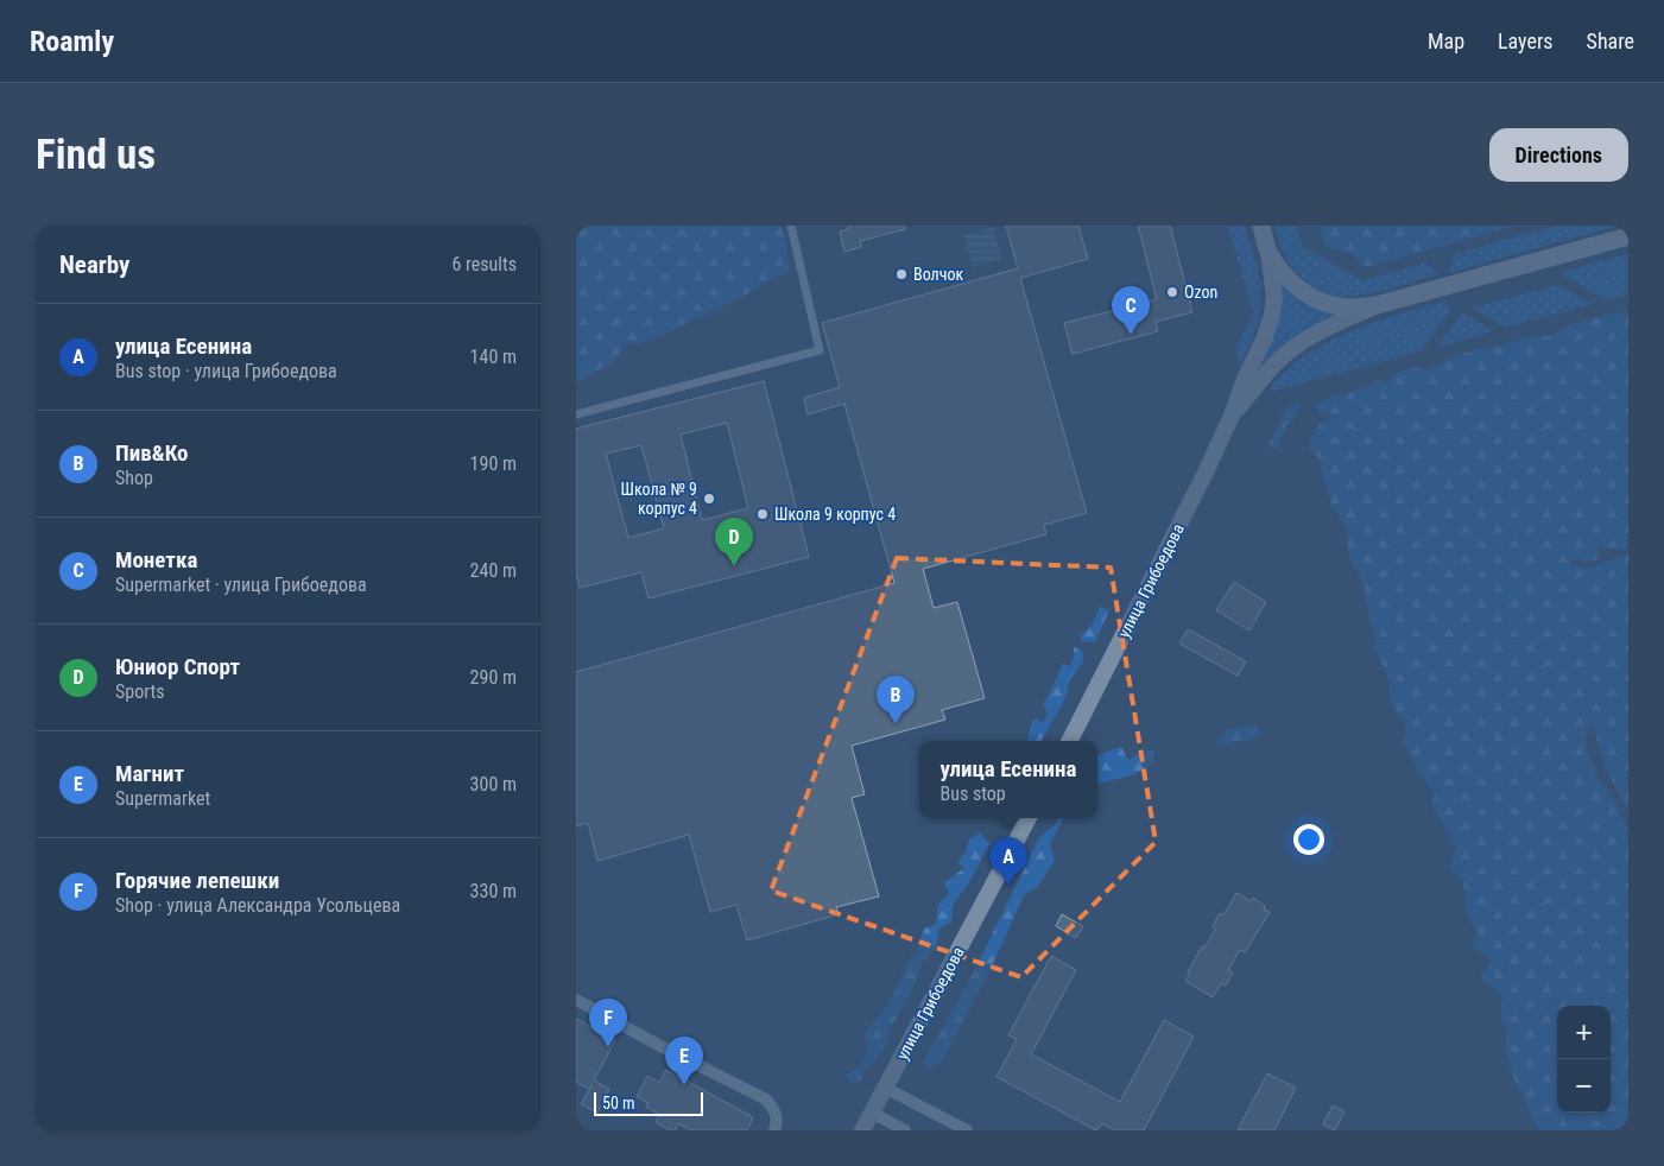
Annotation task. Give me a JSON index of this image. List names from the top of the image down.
{
  "streets": {
    "main road": ["улица Грибоедова"]
  },
  "places": [
    "Волчок",
    "Ozon",
    "Школа № 9 корпус 4",
    "Школа 9 корпус 4"
  ],
  "scale_bar": "50 m",
  "page": {
    "header": "Roamly",
    "nav": ["Map", "Layers", "Share"],
    "buttons": "Directions",
    "title": "Find us",
    "heading": ["Nearby", "6 results"],
    "pins": [
      "C",
      "D",
      "B",
      "A",
      "F",
      "E"
    ],
    "list": [
      {
        "mark": "A",
        "name": "улица Есенина",
        "note": "Bus stop · улица Грибоедова",
        "value": "140 m"
      },
      {
        "mark": "B",
        "name": "Пив&Ко",
        "note": "Shop",
        "value": "190 m"
      },
      {
        "mark": "C",
        "name": "Монетка",
        "note": "Supermarket · улица Грибоедова",
        "value": "240 m"
      },
      {
        "mark": "D",
        "name": "Юниор Спорт",
        "note": "Sports",
        "value": "290 m"
      },
      {
        "mark": "E",
        "name": "Магнит",
        "note": "Supermarket",
        "value": "300 m"
      },
      {
        "mark": "F",
        "name": "Горячие лепешки",
        "note": "Shop · улица Александра Усольцева",
        "value": "330 m"
      }
    ],
    "popup": ["улица Есенина", "Bus stop"],
    "map_buttons": ["+", "−"],
    "scale": "50 m"
  }
}
